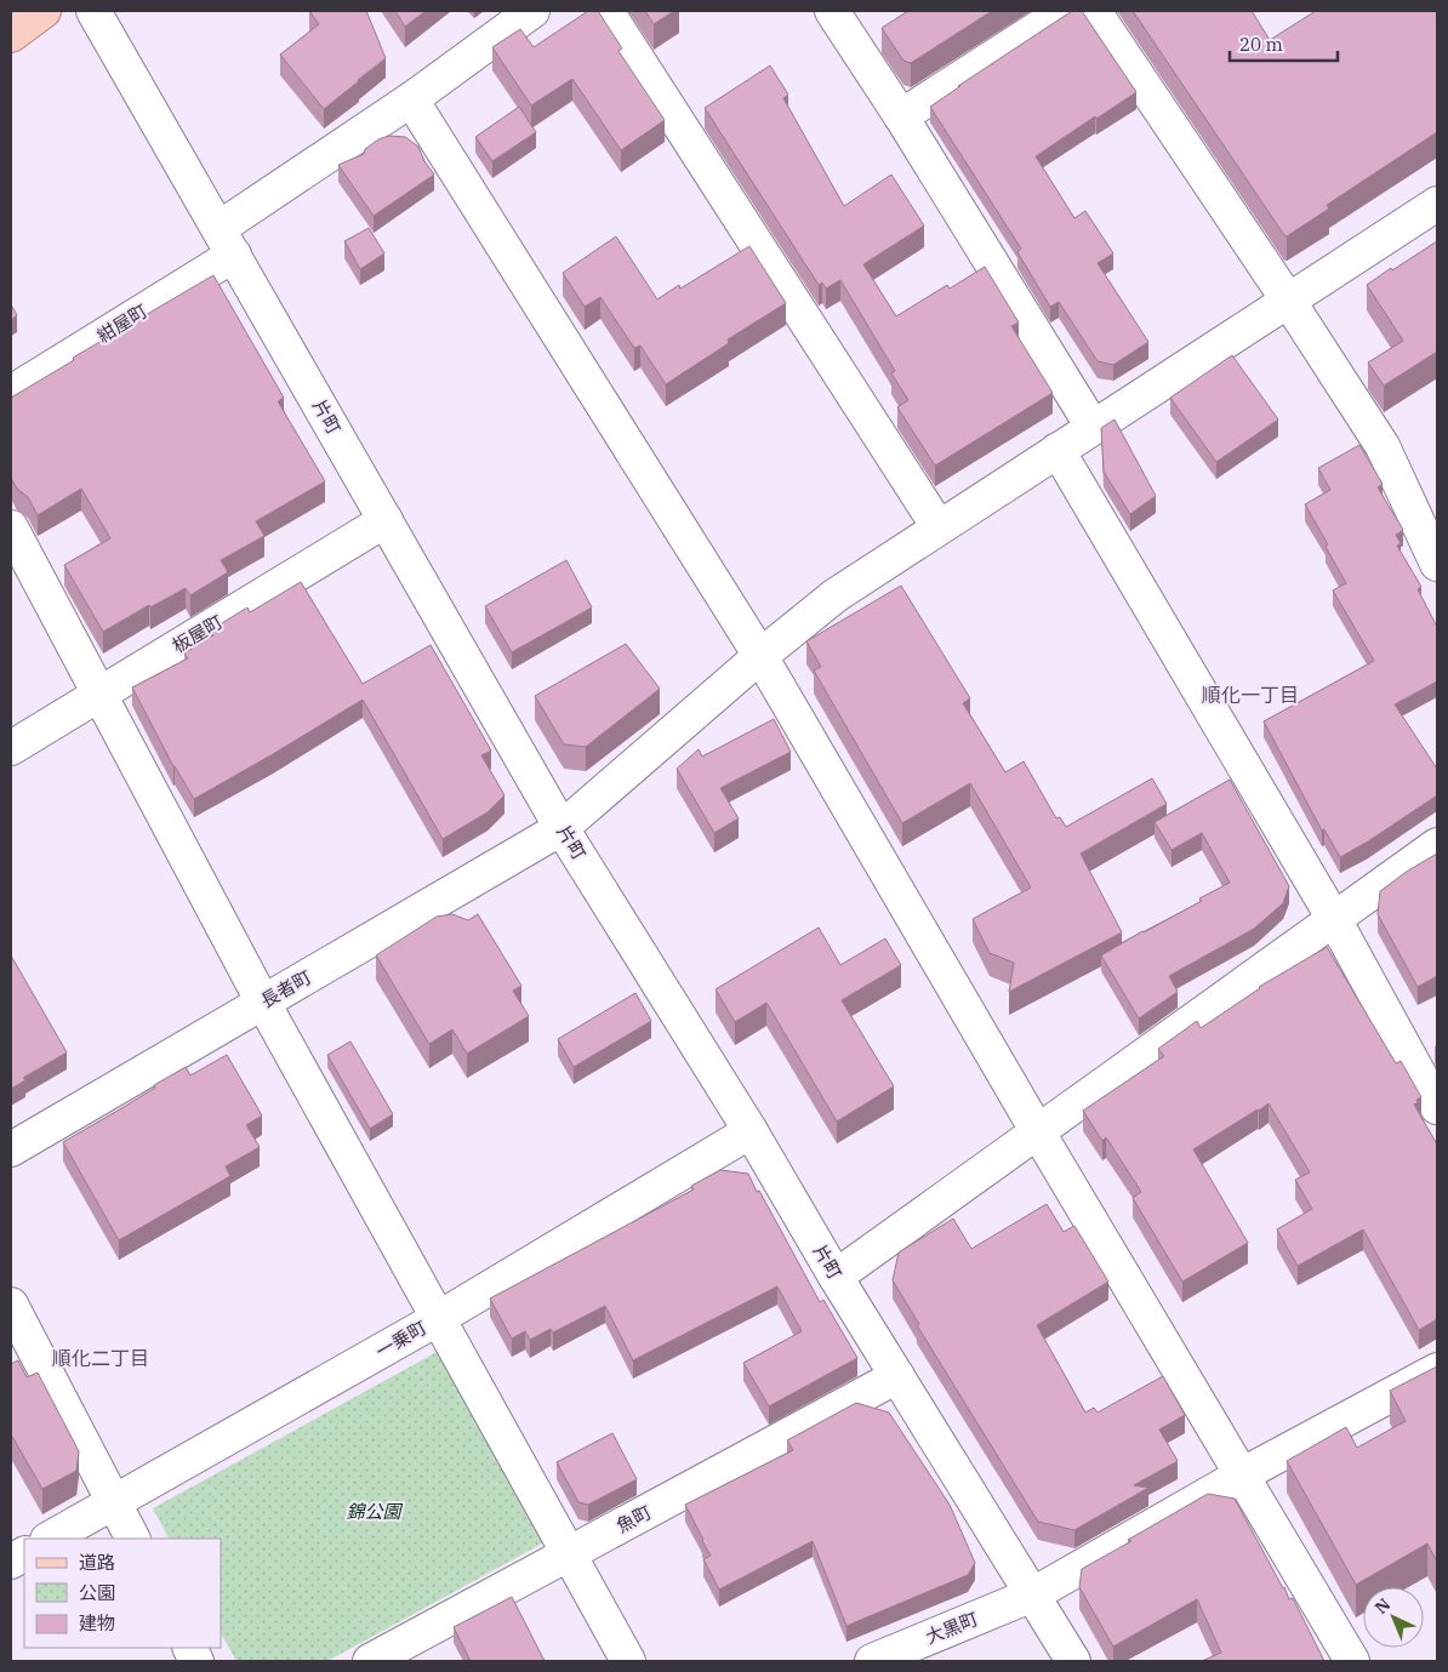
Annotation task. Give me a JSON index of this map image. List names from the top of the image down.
{
  "streets": {
    "street": [
      "紺屋町",
      "片町",
      "板屋町",
      "長者町",
      "一乗町",
      "魚町",
      "大黒町"
    ]
  },
  "crossings": [
    ["紺屋町", "片町"],
    ["片町", "板屋町"],
    ["片町", "長者町"],
    ["片町", "一乗町"],
    ["片町", "魚町"],
    ["片町", "大黒町"]
  ],
  "districts": ["順化一丁目", "順化二丁目"],
  "parks": ["錦公園"],
  "legend": ["道路", "公園", "建物"],
  "scale_bar": "20 m",
  "north": "top left"
}
